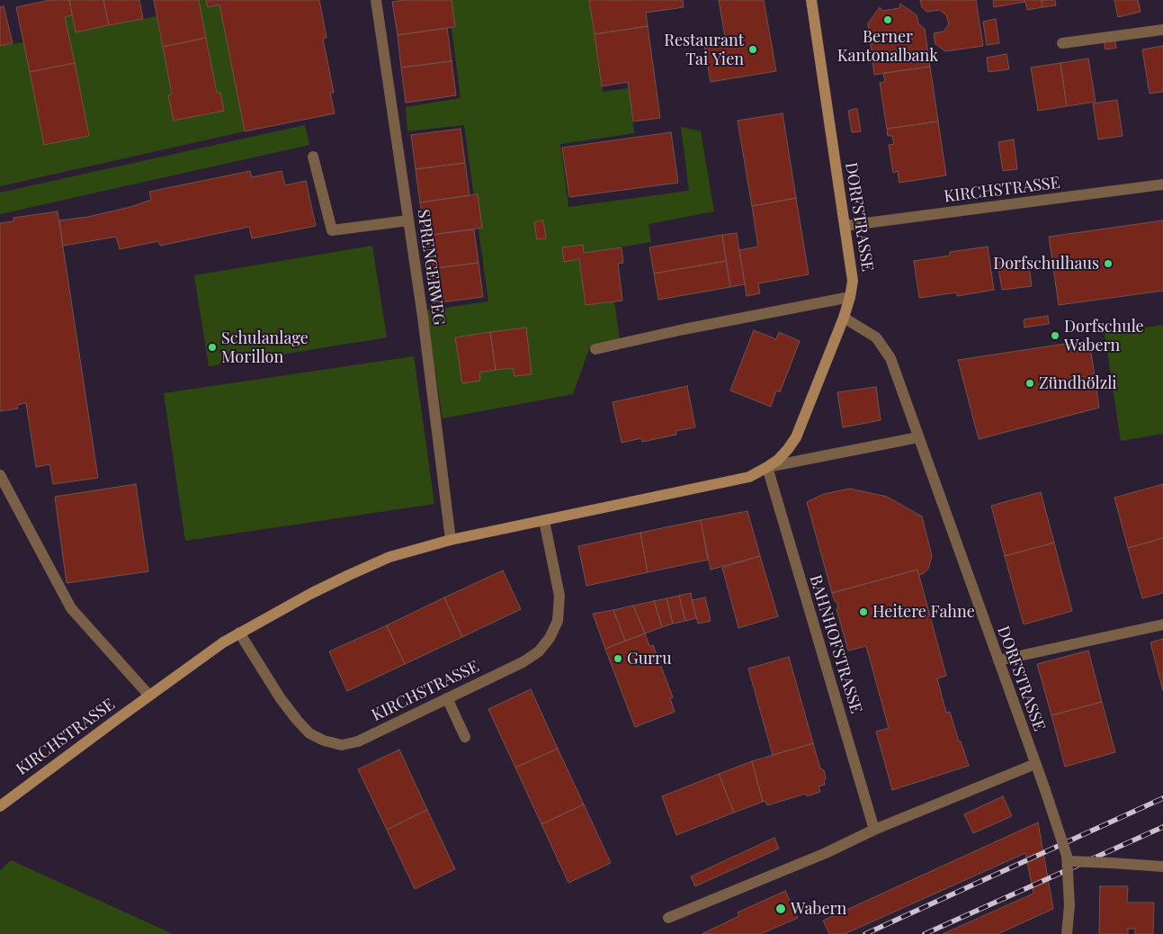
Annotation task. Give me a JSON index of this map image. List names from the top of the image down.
{
  "streets": {
    "street": [
      "KIRCHSTRASSE",
      "DORFSTRASSE",
      "SPRENGERWEG",
      "BAHNHOFSTRASSE"
    ]
  },
  "crossings": [
    ["KIRCHSTRASSE", "DORFSTRASSE"],
    ["KIRCHSTRASSE", "SPRENGERWEG"],
    ["KIRCHSTRASSE", "BAHNHOFSTRASSE"]
  ],
  "places": [
    "Berner Kantonalbank",
    "Restaurant Tai Yien",
    "Dorfschulhaus",
    "Dorfschule Wabern",
    "Schulanlage Morillon",
    "Zündhölzli",
    "Heitere Fahne",
    "Gurru",
    "Wabern"
  ]
}
